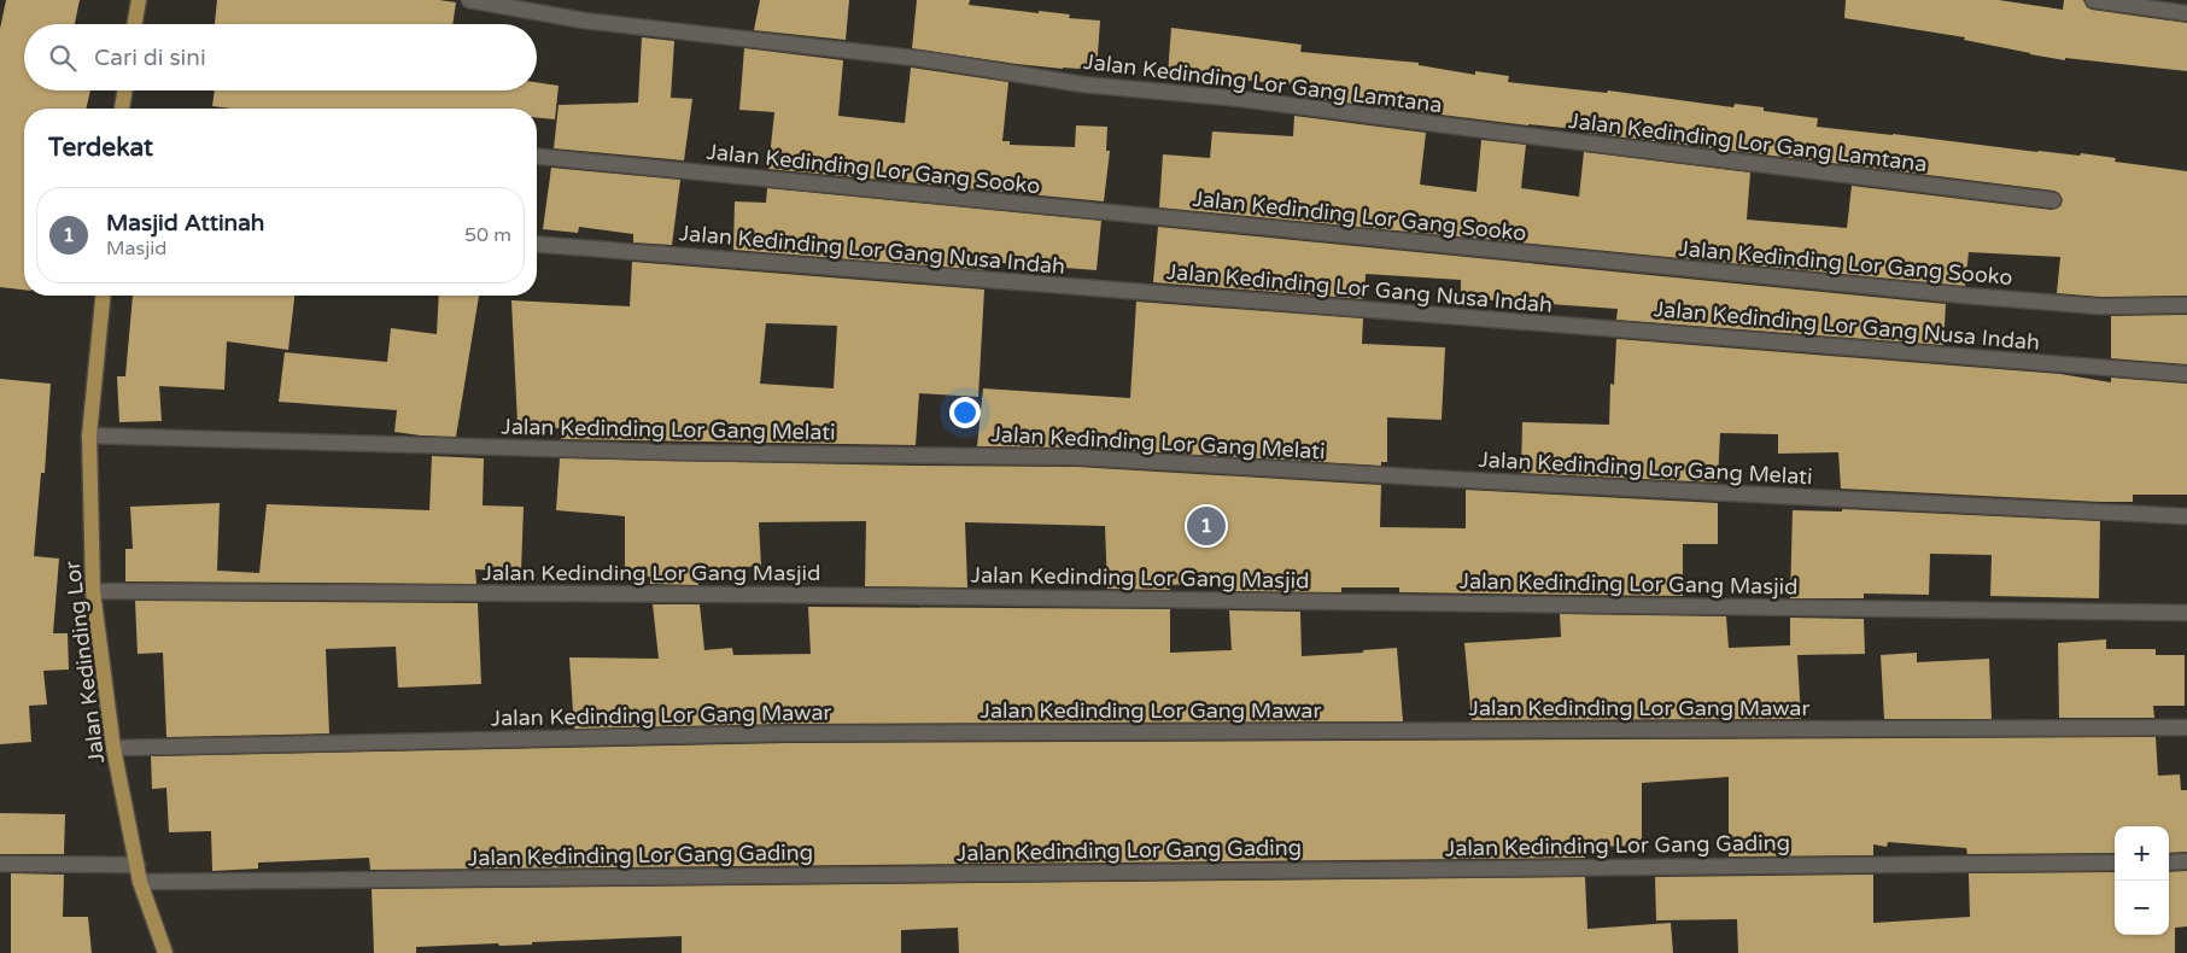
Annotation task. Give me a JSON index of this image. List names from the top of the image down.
{
  "streets": {
    "main road": ["Jalan Kedinding Lor"],
    "street": [
      "Jalan Kedinding Lor Gang Lamtana",
      "Jalan Kedinding Lor Gang Sooko",
      "Jalan Kedinding Lor Gang Nusa Indah",
      "Jalan Kedinding Lor Gang Melati",
      "Jalan Kedinding Lor Gang Masjid",
      "Jalan Kedinding Lor Gang Mawar",
      "Jalan Kedinding Lor Gang Gading"
    ]
  },
  "crossings": [
    ["Jalan Kedinding Lor Gang Melati", "Jalan Kedinding Lor"],
    ["Jalan Kedinding Lor Gang Masjid", "Jalan Kedinding Lor"],
    ["Jalan Kedinding Lor", "Jalan Kedinding Lor Gang Mawar"],
    ["Jalan Kedinding Lor", "Jalan Kedinding Lor Gang Gading"]
  ],
  "page": {
    "search": "Cari di sini",
    "heading": "Terdekat",
    "list": [
      {
        "mark": "1",
        "name": "Masjid Attinah",
        "note": "Masjid",
        "value": "50 m"
      }
    ],
    "pins": "1",
    "map_buttons": ["+", "−"]
  }
}
